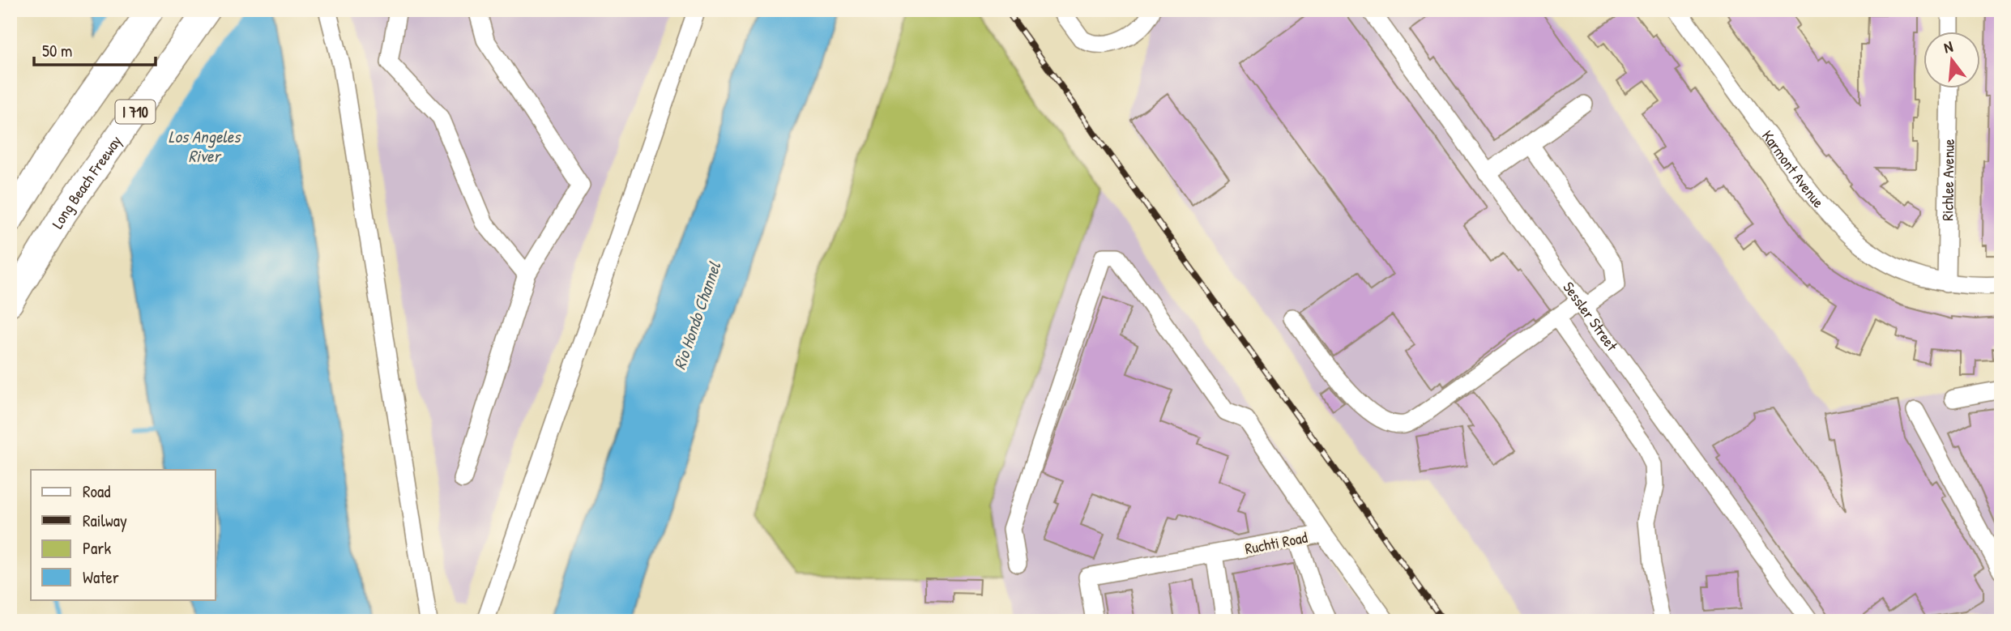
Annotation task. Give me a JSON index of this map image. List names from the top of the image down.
{
  "streets": {
    "highway": ["I 710", "Long Beach Freeway"],
    "street": [
      "Karmont Avenue",
      "Richlee Avenue",
      "Sessler Street",
      "Ruchti Road"
    ]
  },
  "crossings": [
    ["Karmont Avenue", "Richlee Avenue"]
  ],
  "water": ["Los Angeles River", "Rio Hondo Channel"],
  "legend": [
    "Road",
    "Railway",
    "Park",
    "Water"
  ],
  "scale_bar": "50 m",
  "north": "top"
}
